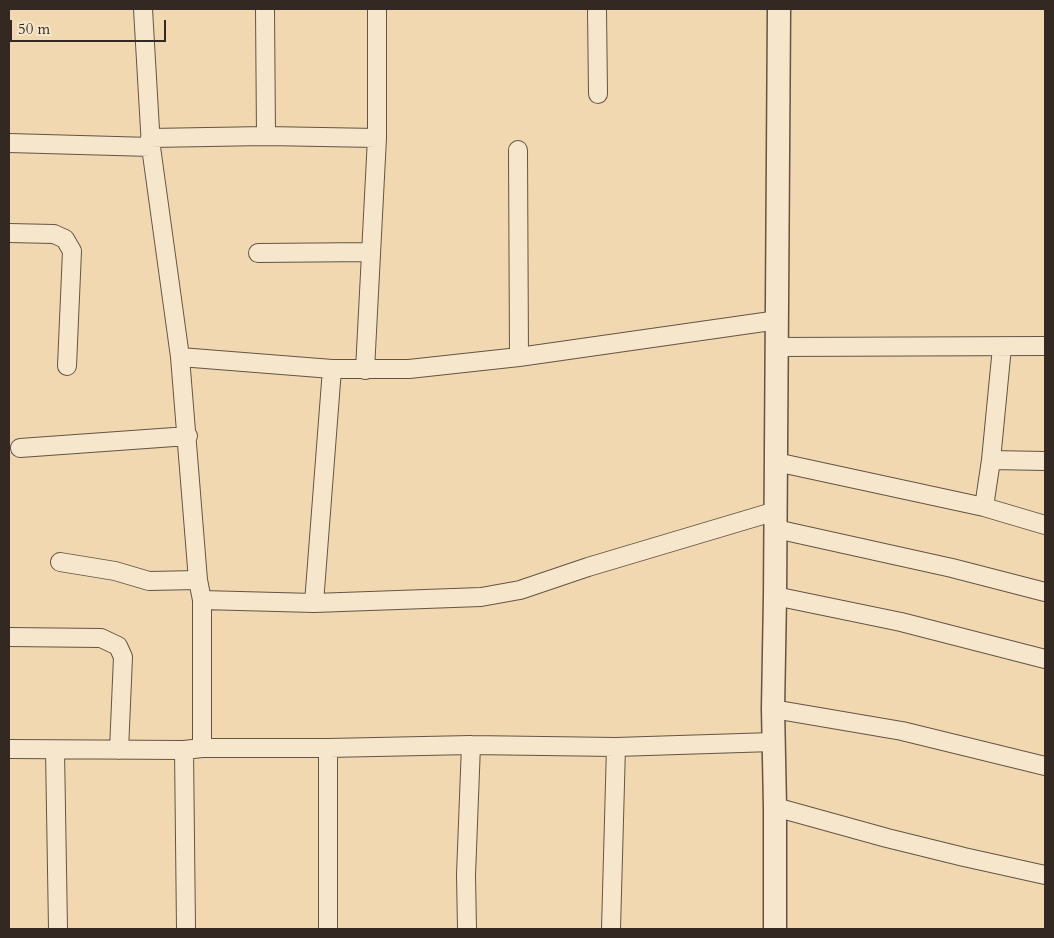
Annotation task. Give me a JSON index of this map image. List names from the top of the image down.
{
  "scale_bar": "50 m"
}
